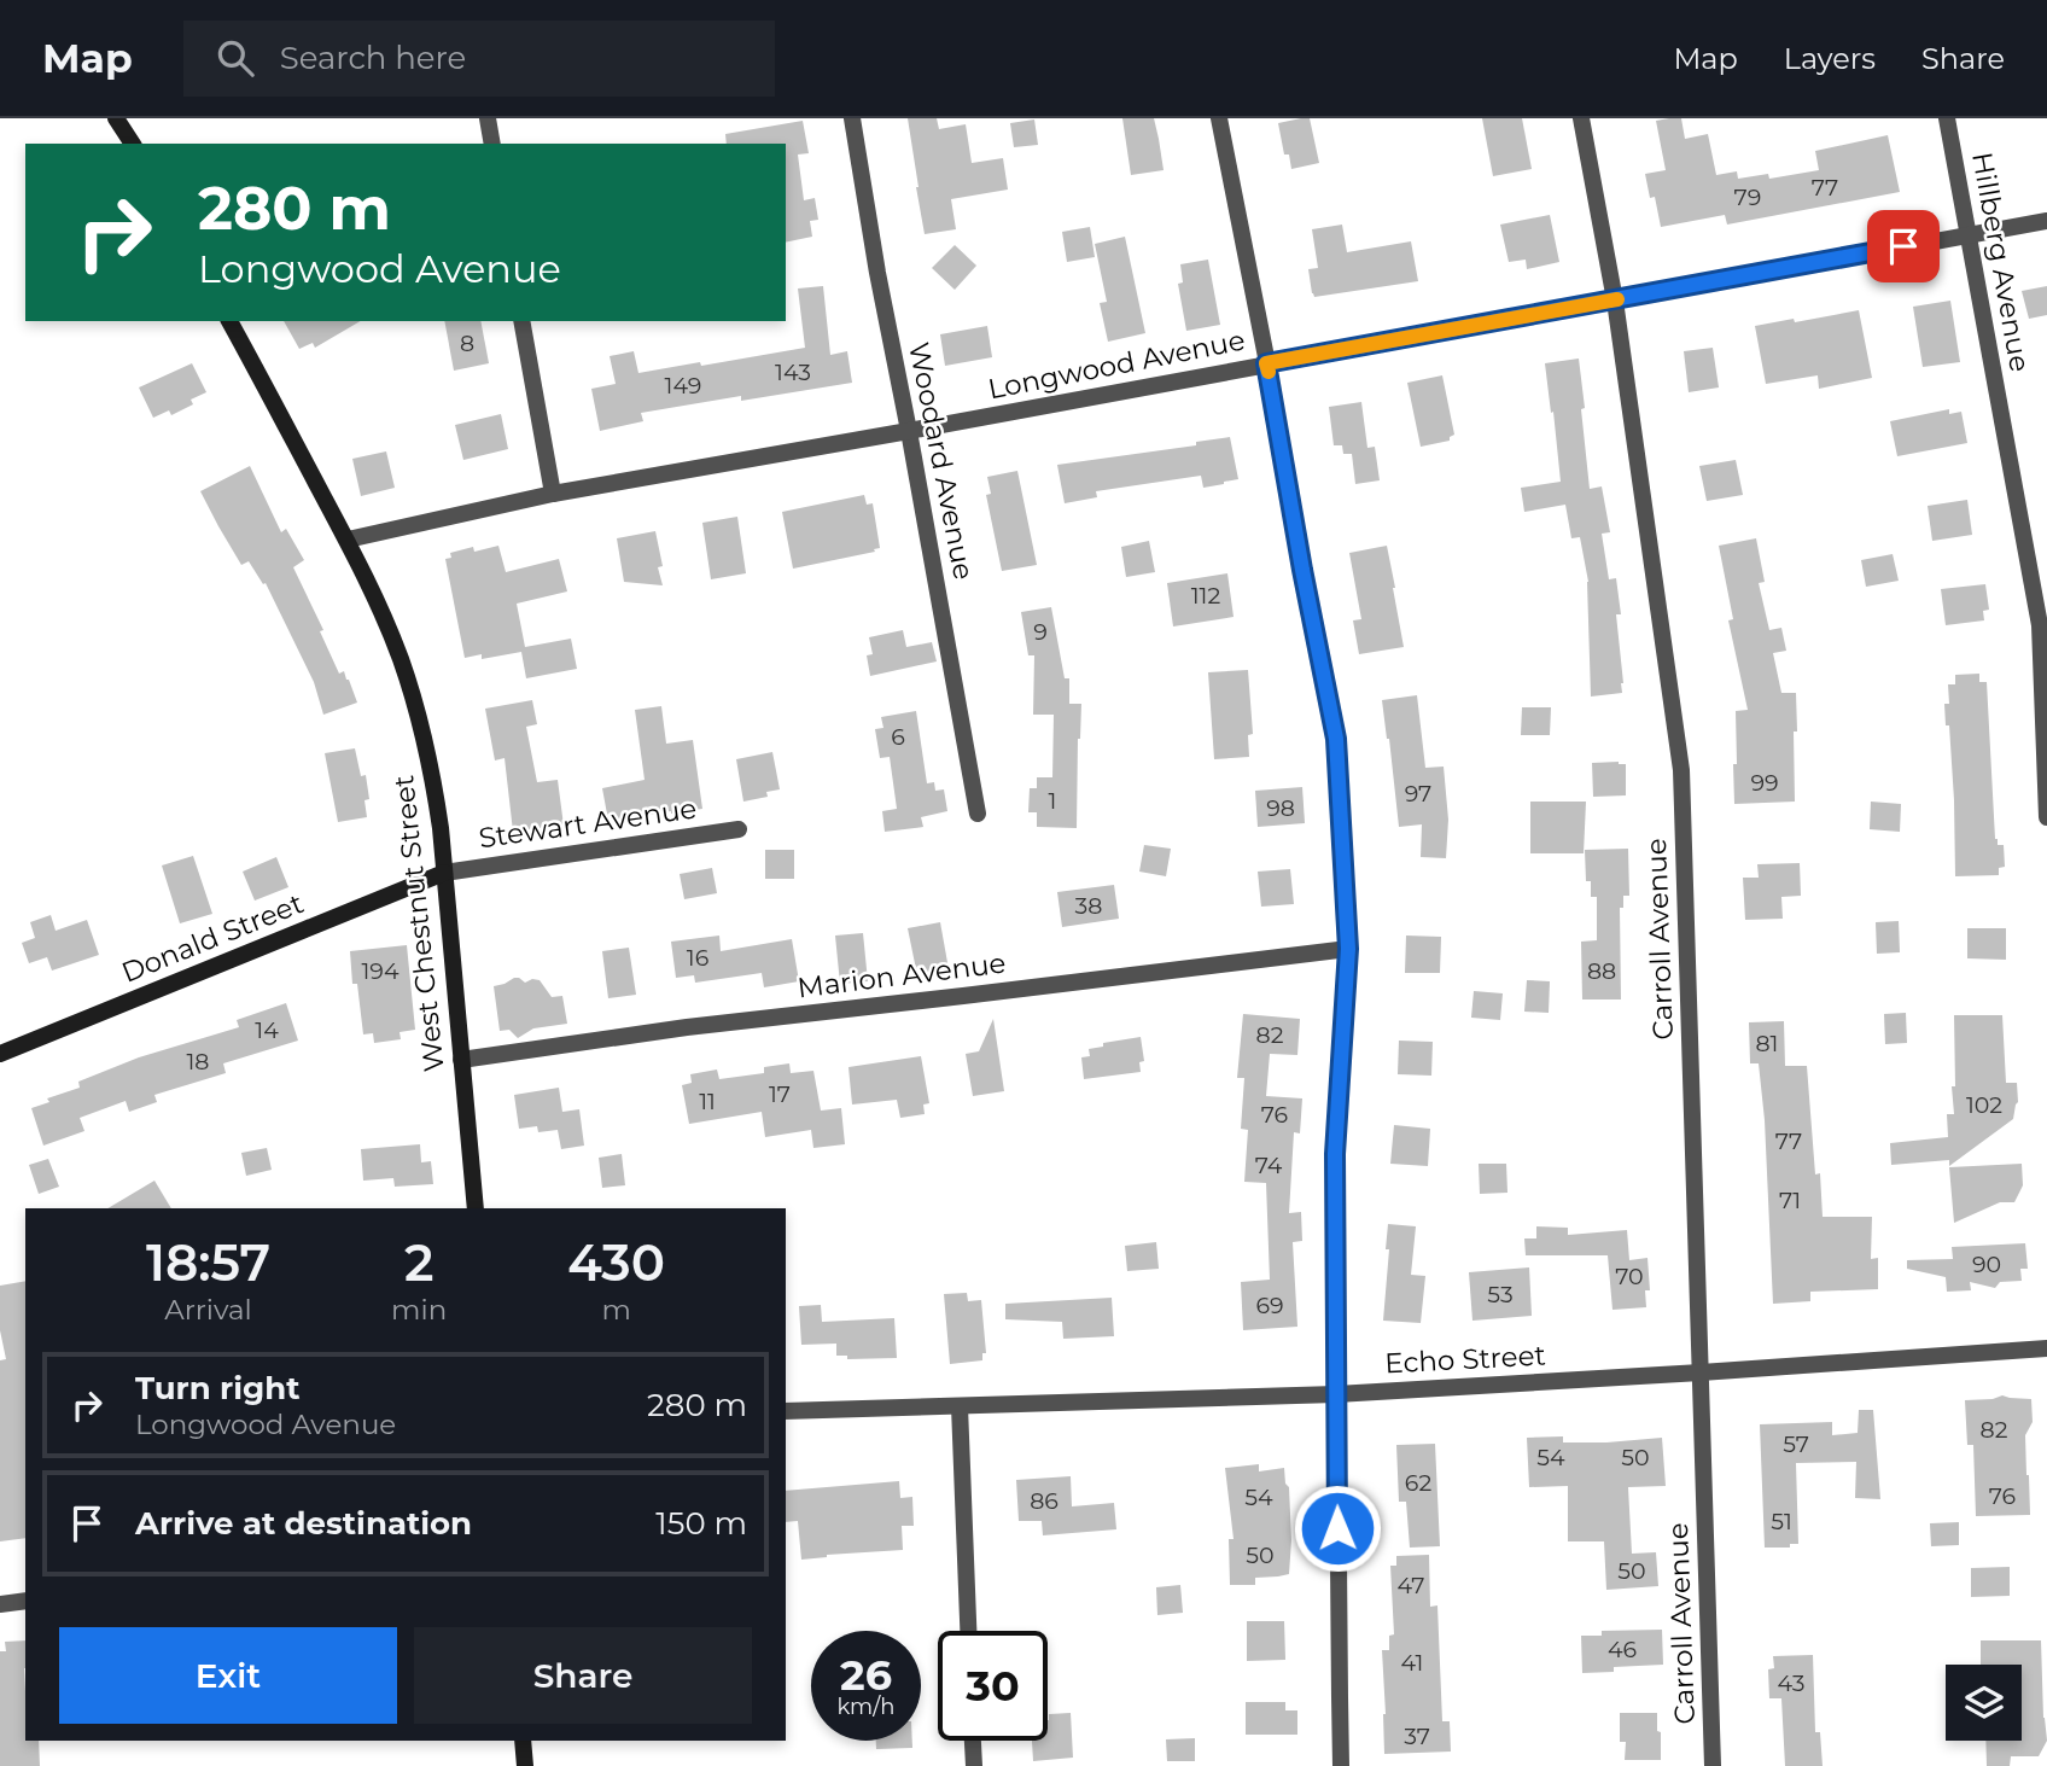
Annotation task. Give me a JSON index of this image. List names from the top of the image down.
{
  "streets": {
    "main road": ["West Chestnut Street", "Donald Street"],
    "street": [
      "Hillberg Avenue",
      "Longwood Avenue",
      "Woodard Avenue",
      "Stewart Avenue",
      "Carroll Avenue",
      "Marion Avenue",
      "Echo Street"
    ]
  },
  "crossings": [
    ["Hillberg Avenue", "Longwood Avenue"],
    ["Longwood Avenue", "Woodard Avenue"],
    ["Longwood Avenue", "West Chestnut Street"],
    ["Longwood Avenue", "Carroll Avenue"],
    ["Stewart Avenue", "West Chestnut Street"],
    ["Stewart Avenue", "Donald Street"],
    ["West Chestnut Street", "Donald Street"],
    ["West Chestnut Street", "Marion Avenue"],
    ["Carroll Avenue", "Echo Street"]
  ],
  "house_numbers": [
    "77",
    "79",
    "8",
    "143",
    "149",
    "112",
    "9",
    "6",
    "99",
    "97",
    "1",
    "98",
    "38",
    "16",
    "194",
    "88",
    "14",
    "82",
    "81",
    "18",
    "17",
    "11",
    "102",
    "76",
    "77",
    "74",
    "71",
    "90",
    "70",
    "53",
    "69",
    "82",
    "57",
    "54",
    "50",
    "62",
    "76",
    "54",
    "86",
    "51",
    "50",
    "50",
    "47",
    "46",
    "41",
    "43",
    "37"
  ],
  "page": {
    "header": "Map",
    "search": "Search here",
    "nav": ["Map", "Layers", "Share"],
    "turn": ["280 m", "Longwood Avenue"],
    "eta": [
      "18:57",
      "Arrival",
      "2",
      "min",
      "430",
      "m"
    ],
    "list": [
      {
        "name": "Turn right",
        "note": "Longwood Avenue",
        "value": "280 m"
      },
      {
        "name": "Arrive at destination",
        "value": "150 m"
      }
    ],
    "buttons": ["Exit", "Share"],
    "speed": "26 km/h",
    "limit": "30"
  }
}
